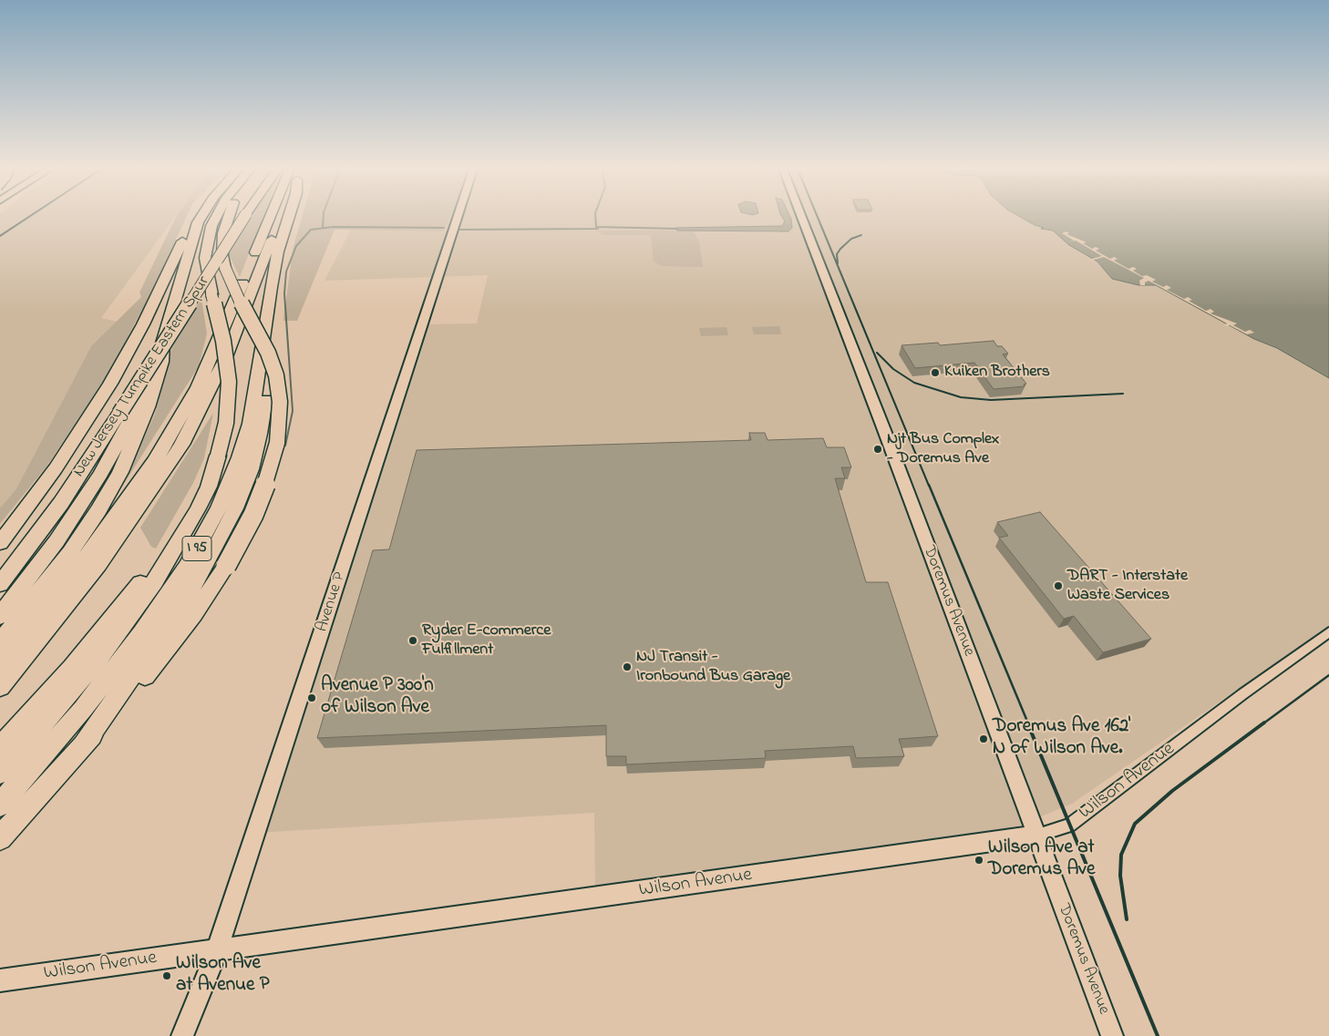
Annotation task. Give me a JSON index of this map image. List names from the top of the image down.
{
  "streets": {
    "highway": ["New Jersey Turnpike Eastern Spur", "I 95"],
    "main road": ["Doremus Avenue", "Avenue P", "Wilson Avenue"]
  },
  "crossings": [
    ["Doremus Avenue", "Wilson Avenue"],
    ["Avenue P", "Wilson Avenue"]
  ],
  "places": [
    "Kuiken Brothers",
    "Njt Bus Complex - Doremus Ave",
    "DART - Interstate Waste Services",
    "Ryder E-commerce Fulfillment",
    "NJ Transit - Ironbound Bus Garage",
    "Avenue P 300'n of Wilson Ave",
    "Doremus Ave 162' N of Wilson Ave.",
    "Wilson Ave at Doremus Ave",
    "Wilson Ave at Avenue P"
  ]
}
